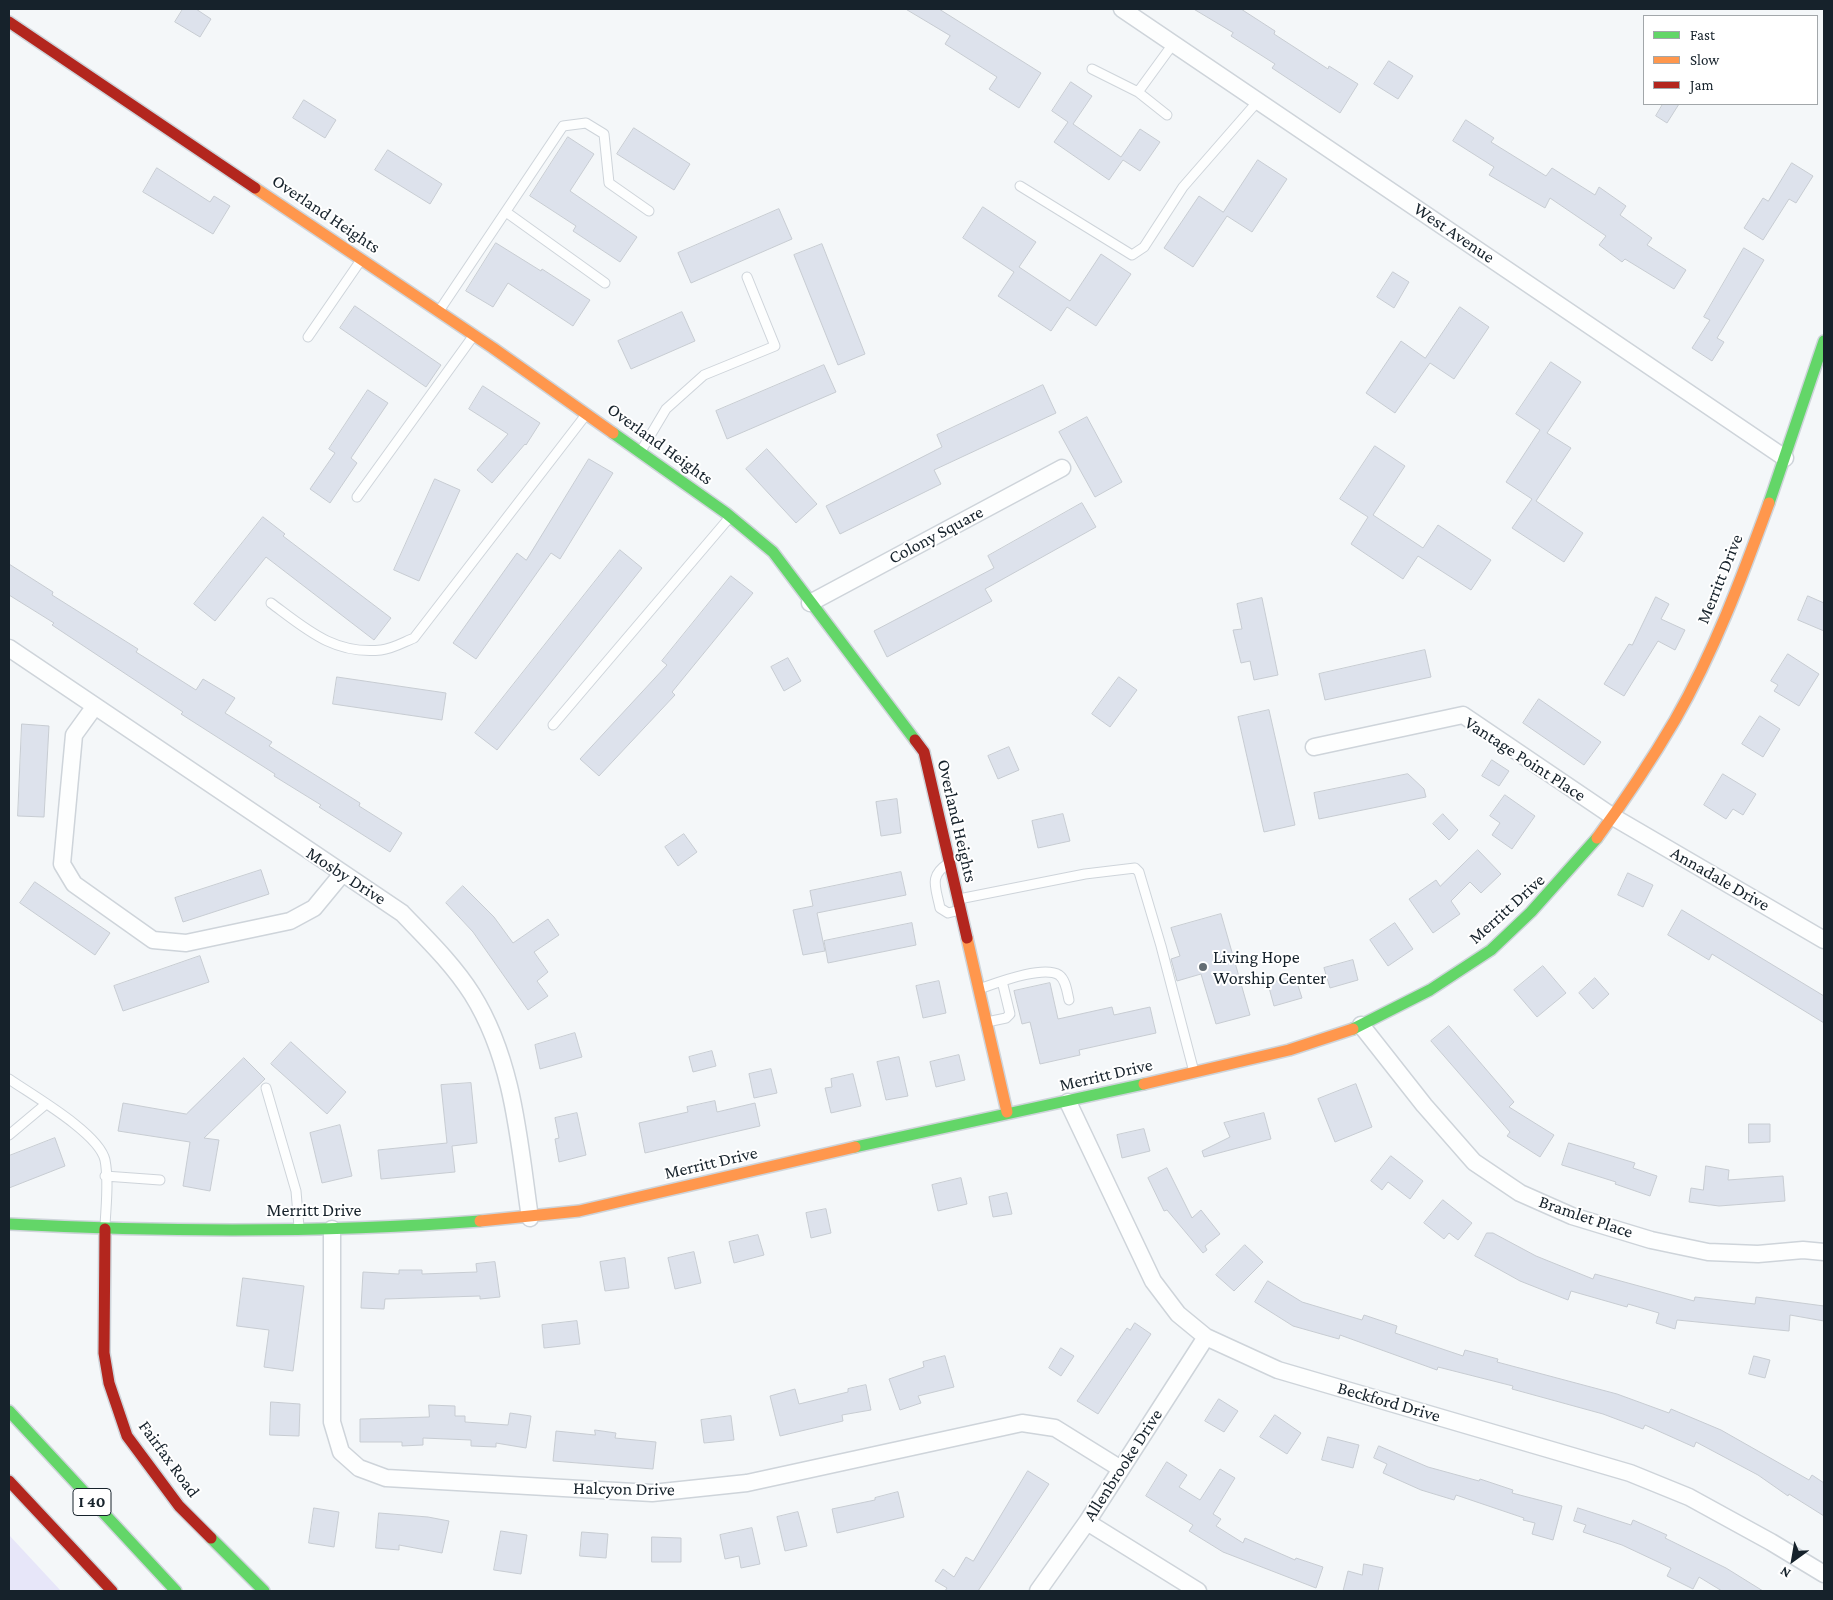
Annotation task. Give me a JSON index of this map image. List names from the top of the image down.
{
  "streets": {
    "main road": [
      "Overland Heights",
      "Merritt Drive",
      "Fairfax Road",
      "I 40"
    ],
    "street": [
      "West Avenue",
      "Colony Square",
      "Vantage Point Place",
      "Mosby Drive",
      "Annadale Drive",
      "Bramlet Place",
      "Beckford Drive",
      "Allenbrooke Drive",
      "Halcyon Drive"
    ]
  },
  "crossings": [
    ["Overland Heights", "Colony Square"],
    ["Overland Heights", "Merritt Drive"],
    ["West Avenue", "Merritt Drive"],
    ["Merritt Drive", "Vantage Point Place"],
    ["Merritt Drive", "Mosby Drive"],
    ["Merritt Drive", "Annadale Drive"],
    ["Merritt Drive", "Bramlet Place"],
    ["Merritt Drive", "Beckford Drive"],
    ["Merritt Drive", "Fairfax Road"],
    ["Merritt Drive", "Halcyon Drive"],
    ["Vantage Point Place", "Annadale Drive"],
    ["Beckford Drive", "Allenbrooke Drive"],
    ["Allenbrooke Drive", "Halcyon Drive"]
  ],
  "places": ["Living Hope Worship Center"],
  "legend": ["Fast", "Slow", "Jam"],
  "north": "bottom left"
}
